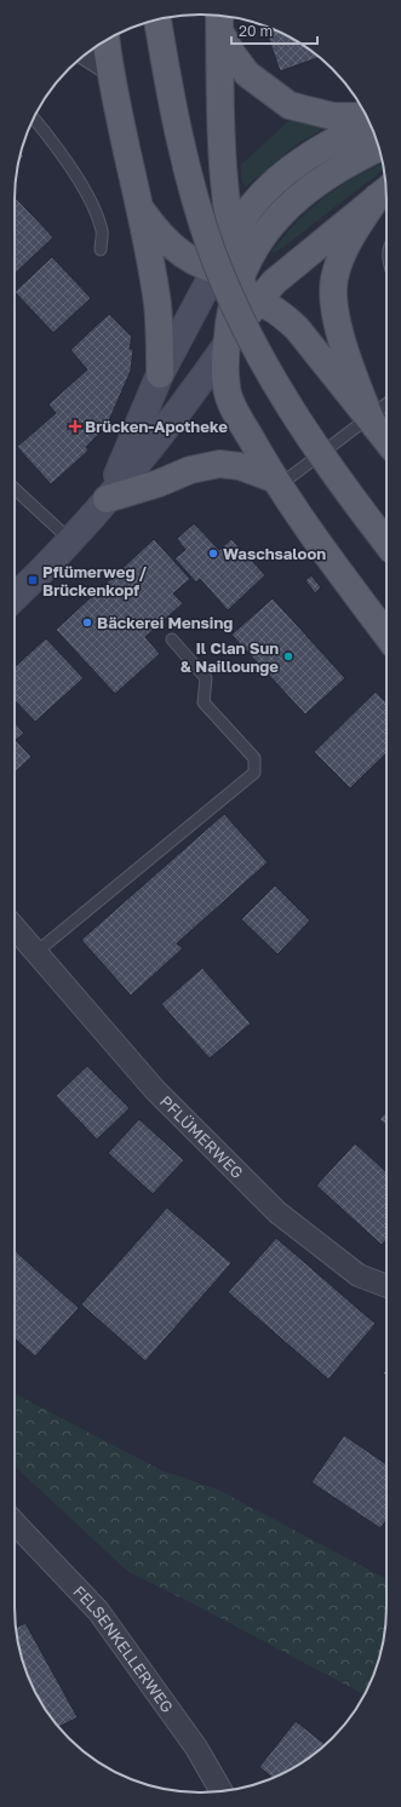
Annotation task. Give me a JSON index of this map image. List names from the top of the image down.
{
  "streets": {
    "street": ["PFLÜMERWEG", "FELSENKELLERWEG"]
  },
  "places": {
    "health": ["Brücken-Apotheke"],
    "other": ["Waschsaloon", "Bäckerei Mensing", "Il Clan Sun & Naillounge"],
    "transit": ["Pflümerweg / Brückenkopf"]
  },
  "scale_bar": "20 m"
}
